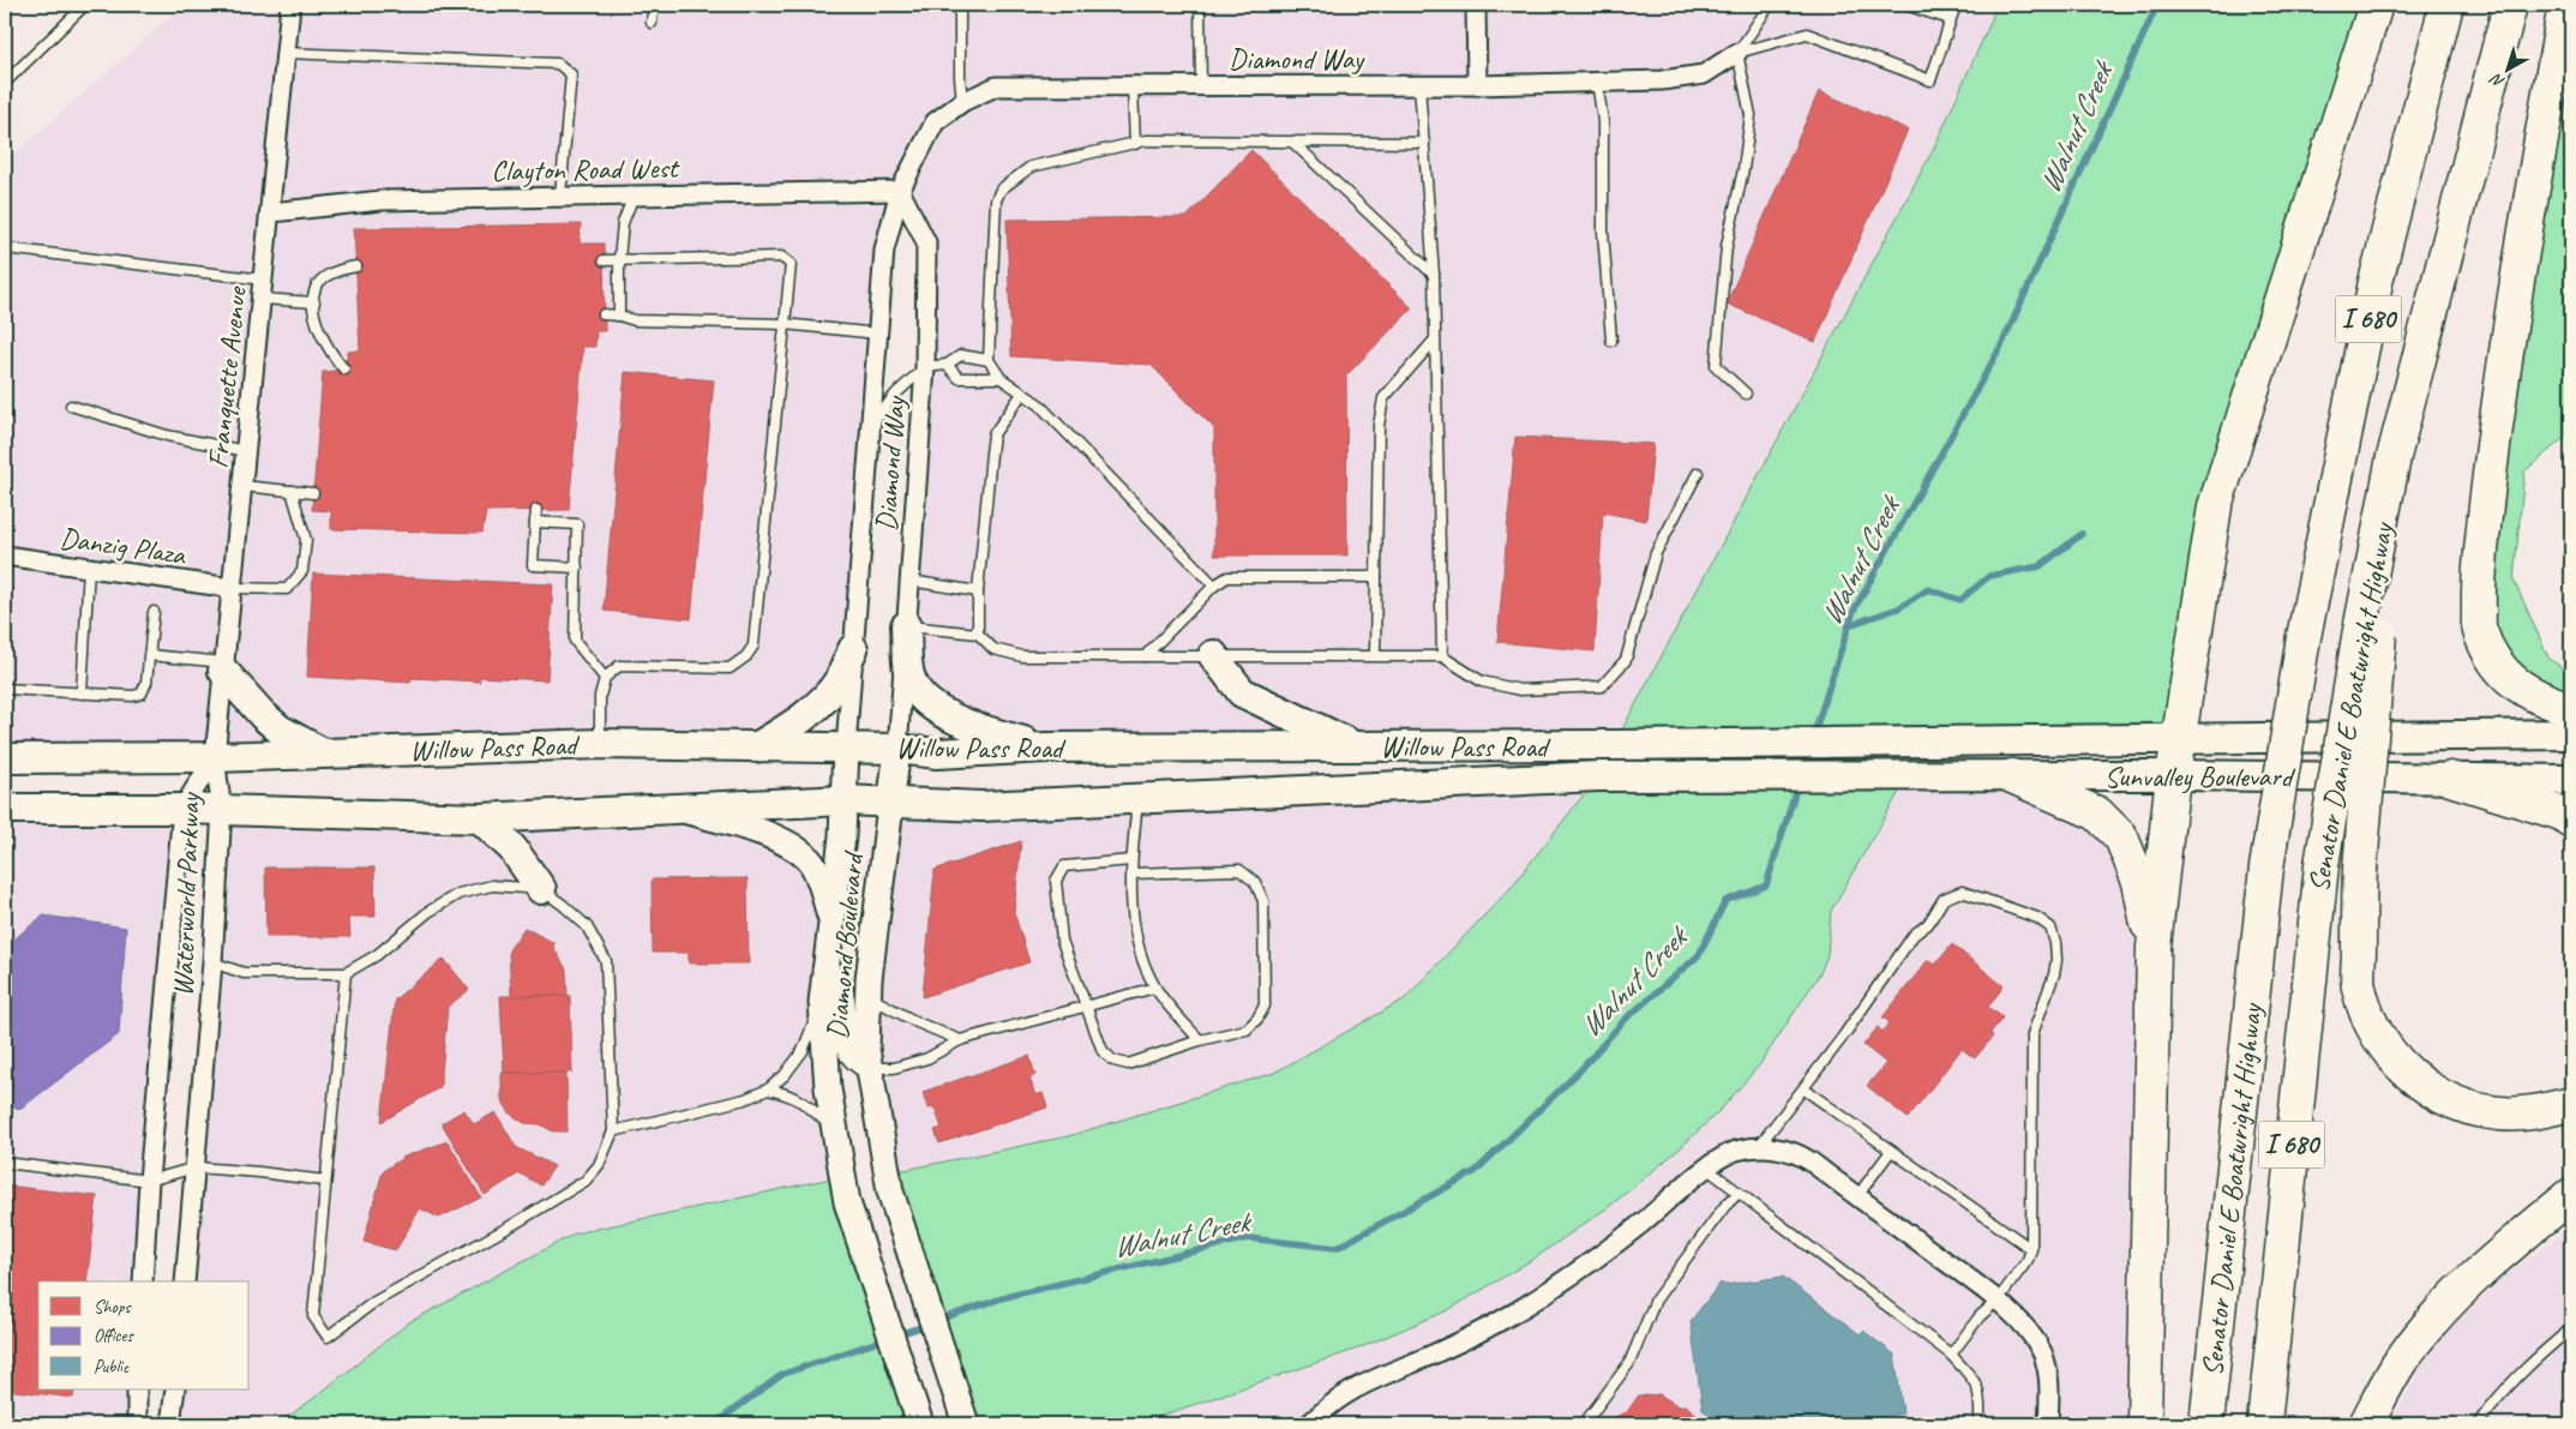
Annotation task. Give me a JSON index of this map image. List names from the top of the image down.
{
  "streets": {
    "highway": ["I 680", "Senator Daniel E Boatwright Highway"],
    "main road": ["Willow Pass Road", "Sunvalley Boulevard", "Diamond Boulevard"],
    "street": [
      "Diamond Way",
      "Clayton Road West",
      "Franquette Avenue",
      "Danzig Plaza",
      "Waterworld Parkway"
    ]
  },
  "crossings": [
    ["Diamond Way", "Clayton Road West"],
    ["Diamond Way", "Willow Pass Road"],
    ["Diamond Way", "Diamond Boulevard"],
    ["Clayton Road West", "Franquette Avenue"],
    ["Franquette Avenue", "Danzig Plaza"],
    ["Franquette Avenue", "Willow Pass Road"],
    ["Franquette Avenue", "Waterworld Parkway"],
    ["Willow Pass Road", "Sunvalley Boulevard"],
    ["Willow Pass Road", "Waterworld Parkway"],
    ["Willow Pass Road", "Diamond Boulevard"]
  ],
  "water": ["Walnut Creek"],
  "legend": ["Shops", "Offices", "Public"],
  "north": "bottom left"
}
